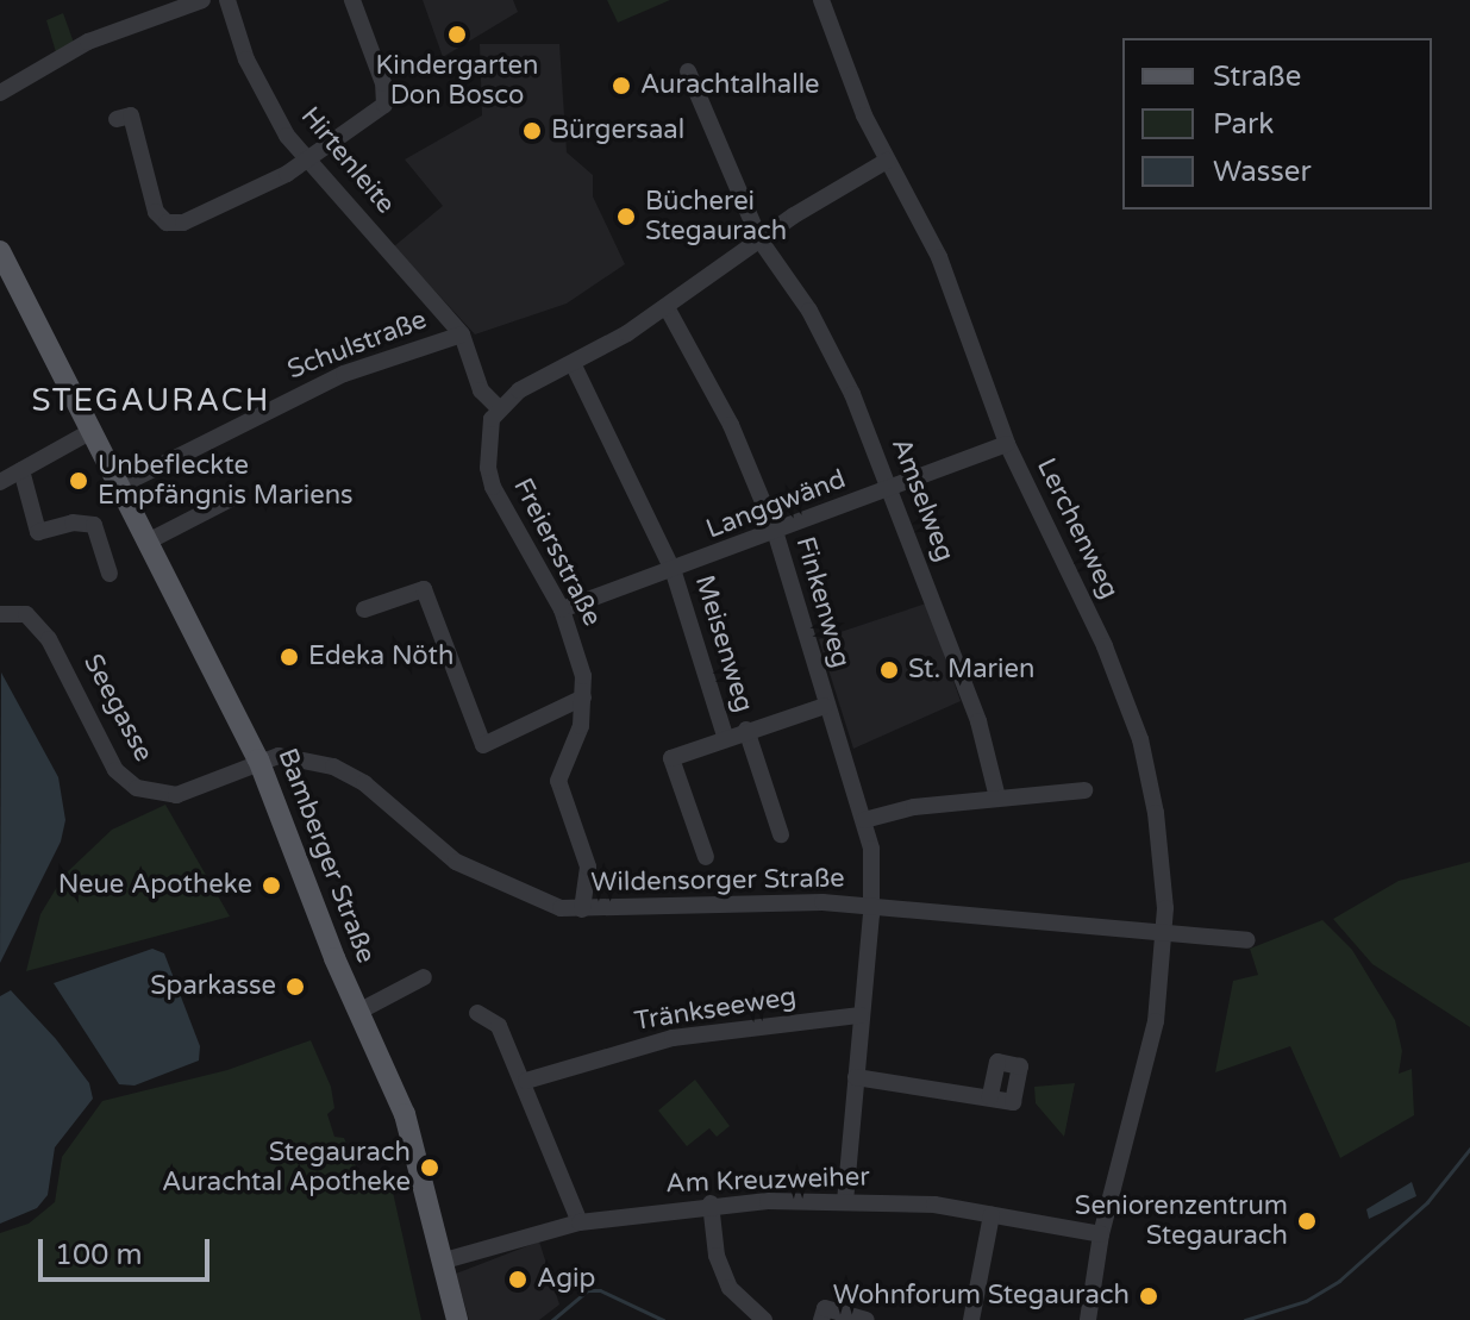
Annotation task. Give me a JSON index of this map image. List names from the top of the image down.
{
  "streets": {
    "main road": ["Bamberger Straße"],
    "street": [
      "Hirtenleite",
      "Schulstraße",
      "Amselweg",
      "Langgwänd",
      "Lerchenweg",
      "Freiersstraße",
      "Finkenweg",
      "Meisenweg",
      "Seegasse",
      "Wildensorger Straße",
      "Tränkseeweg",
      "Am Kreuzweiher"
    ]
  },
  "crossings": [
    ["Hirtenleite", "Schulstraße"],
    ["Schulstraße", "Bamberger Straße"],
    ["Amselweg", "Langgwänd"],
    ["Langgwänd", "Lerchenweg"],
    ["Langgwänd", "Freiersstraße"],
    ["Langgwänd", "Finkenweg"],
    ["Langgwänd", "Meisenweg"],
    ["Lerchenweg", "Wildensorger Straße"],
    ["Lerchenweg", "Am Kreuzweiher"],
    ["Freiersstraße", "Wildensorger Straße"],
    ["Finkenweg", "Wildensorger Straße"],
    ["Finkenweg", "Tränkseeweg"],
    ["Finkenweg", "Am Kreuzweiher"],
    ["Seegasse", "Bamberger Straße"],
    ["Seegasse", "Wildensorger Straße"],
    ["Bamberger Straße", "Wildensorger Straße"],
    ["Bamberger Straße", "Am Kreuzweiher"]
  ],
  "districts": ["STEGAURACH"],
  "places": [
    "Kindergarten Don Bosco",
    "Aurachtalhalle",
    "Bürgersaal",
    "Bücherei Stegaurach",
    "Unbefleckte Empfängnis Mariens",
    "Edeka Nöth",
    "St. Marien",
    "Neue Apotheke",
    "Sparkasse",
    "Stegaurach Aurachtal Apotheke",
    "Seniorenzentrum Stegaurach",
    "Agip",
    "Wohnforum Stegaurach"
  ],
  "legend": ["Straße", "Park", "Wasser"],
  "scale_bar": "100 m"
}
